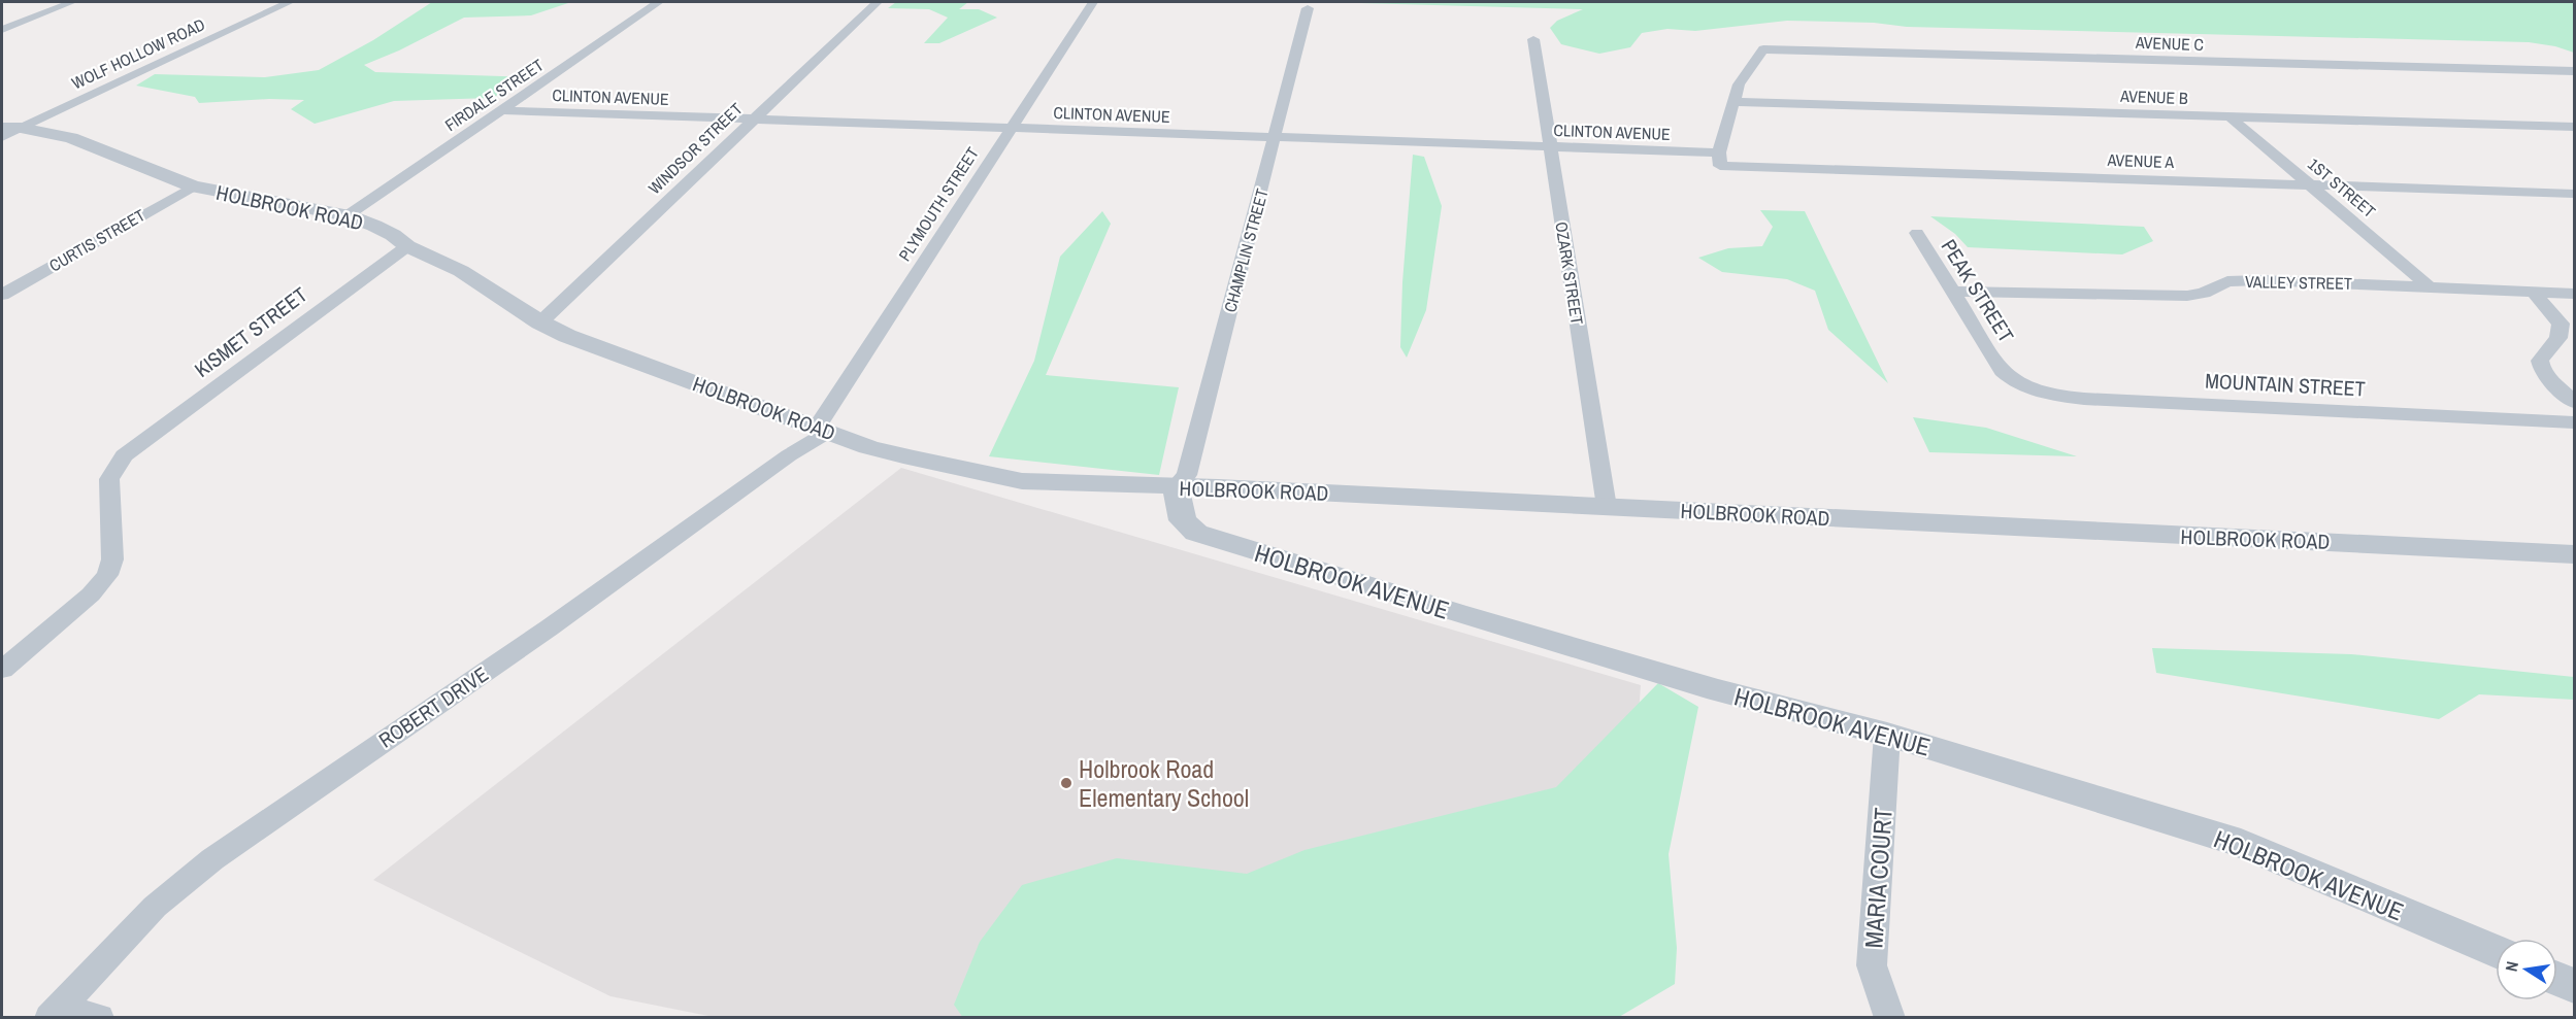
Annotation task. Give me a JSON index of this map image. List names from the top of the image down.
{
  "streets": {
    "street": [
      "AVENUE C",
      "WOLF HOLLOW ROAD",
      "FIRDALE STREET",
      "CLINTON AVENUE",
      "AVENUE B",
      "WINDSOR STREET",
      "AVENUE A",
      "1ST STREET",
      "PLYMOUTH STREET",
      "HOLBROOK ROAD",
      "CURTIS STREET",
      "CHAMPLIN STREET",
      "OZARK STREET",
      "VALLEY STREET",
      "PEAK STREET",
      "KISMET STREET",
      "MOUNTAIN STREET",
      "HOLBROOK AVENUE",
      "ROBERT DRIVE",
      "MARIA COURT"
    ]
  },
  "crossings": [
    ["AVENUE C", "AVENUE B"],
    ["WOLF HOLLOW ROAD", "HOLBROOK ROAD"],
    ["FIRDALE STREET", "CLINTON AVENUE"],
    ["FIRDALE STREET", "HOLBROOK ROAD"],
    ["CLINTON AVENUE", "WINDSOR STREET"],
    ["CLINTON AVENUE", "AVENUE A"],
    ["CLINTON AVENUE", "PLYMOUTH STREET"],
    ["CLINTON AVENUE", "CHAMPLIN STREET"],
    ["CLINTON AVENUE", "OZARK STREET"],
    ["AVENUE B", "1ST STREET"],
    ["WINDSOR STREET", "HOLBROOK ROAD"],
    ["AVENUE A", "1ST STREET"],
    ["1ST STREET", "VALLEY STREET"],
    ["PLYMOUTH STREET", "HOLBROOK ROAD"],
    ["PLYMOUTH STREET", "ROBERT DRIVE"],
    ["HOLBROOK ROAD", "CURTIS STREET"],
    ["HOLBROOK ROAD", "CHAMPLIN STREET"],
    ["HOLBROOK ROAD", "OZARK STREET"],
    ["HOLBROOK ROAD", "KISMET STREET"],
    ["HOLBROOK ROAD", "HOLBROOK AVENUE"],
    ["HOLBROOK ROAD", "ROBERT DRIVE"],
    ["CHAMPLIN STREET", "HOLBROOK AVENUE"],
    ["VALLEY STREET", "PEAK STREET"],
    ["PEAK STREET", "MOUNTAIN STREET"],
    ["HOLBROOK AVENUE", "MARIA COURT"]
  ],
  "places": ["Holbrook Road Elementary School"],
  "north": "left"
}
